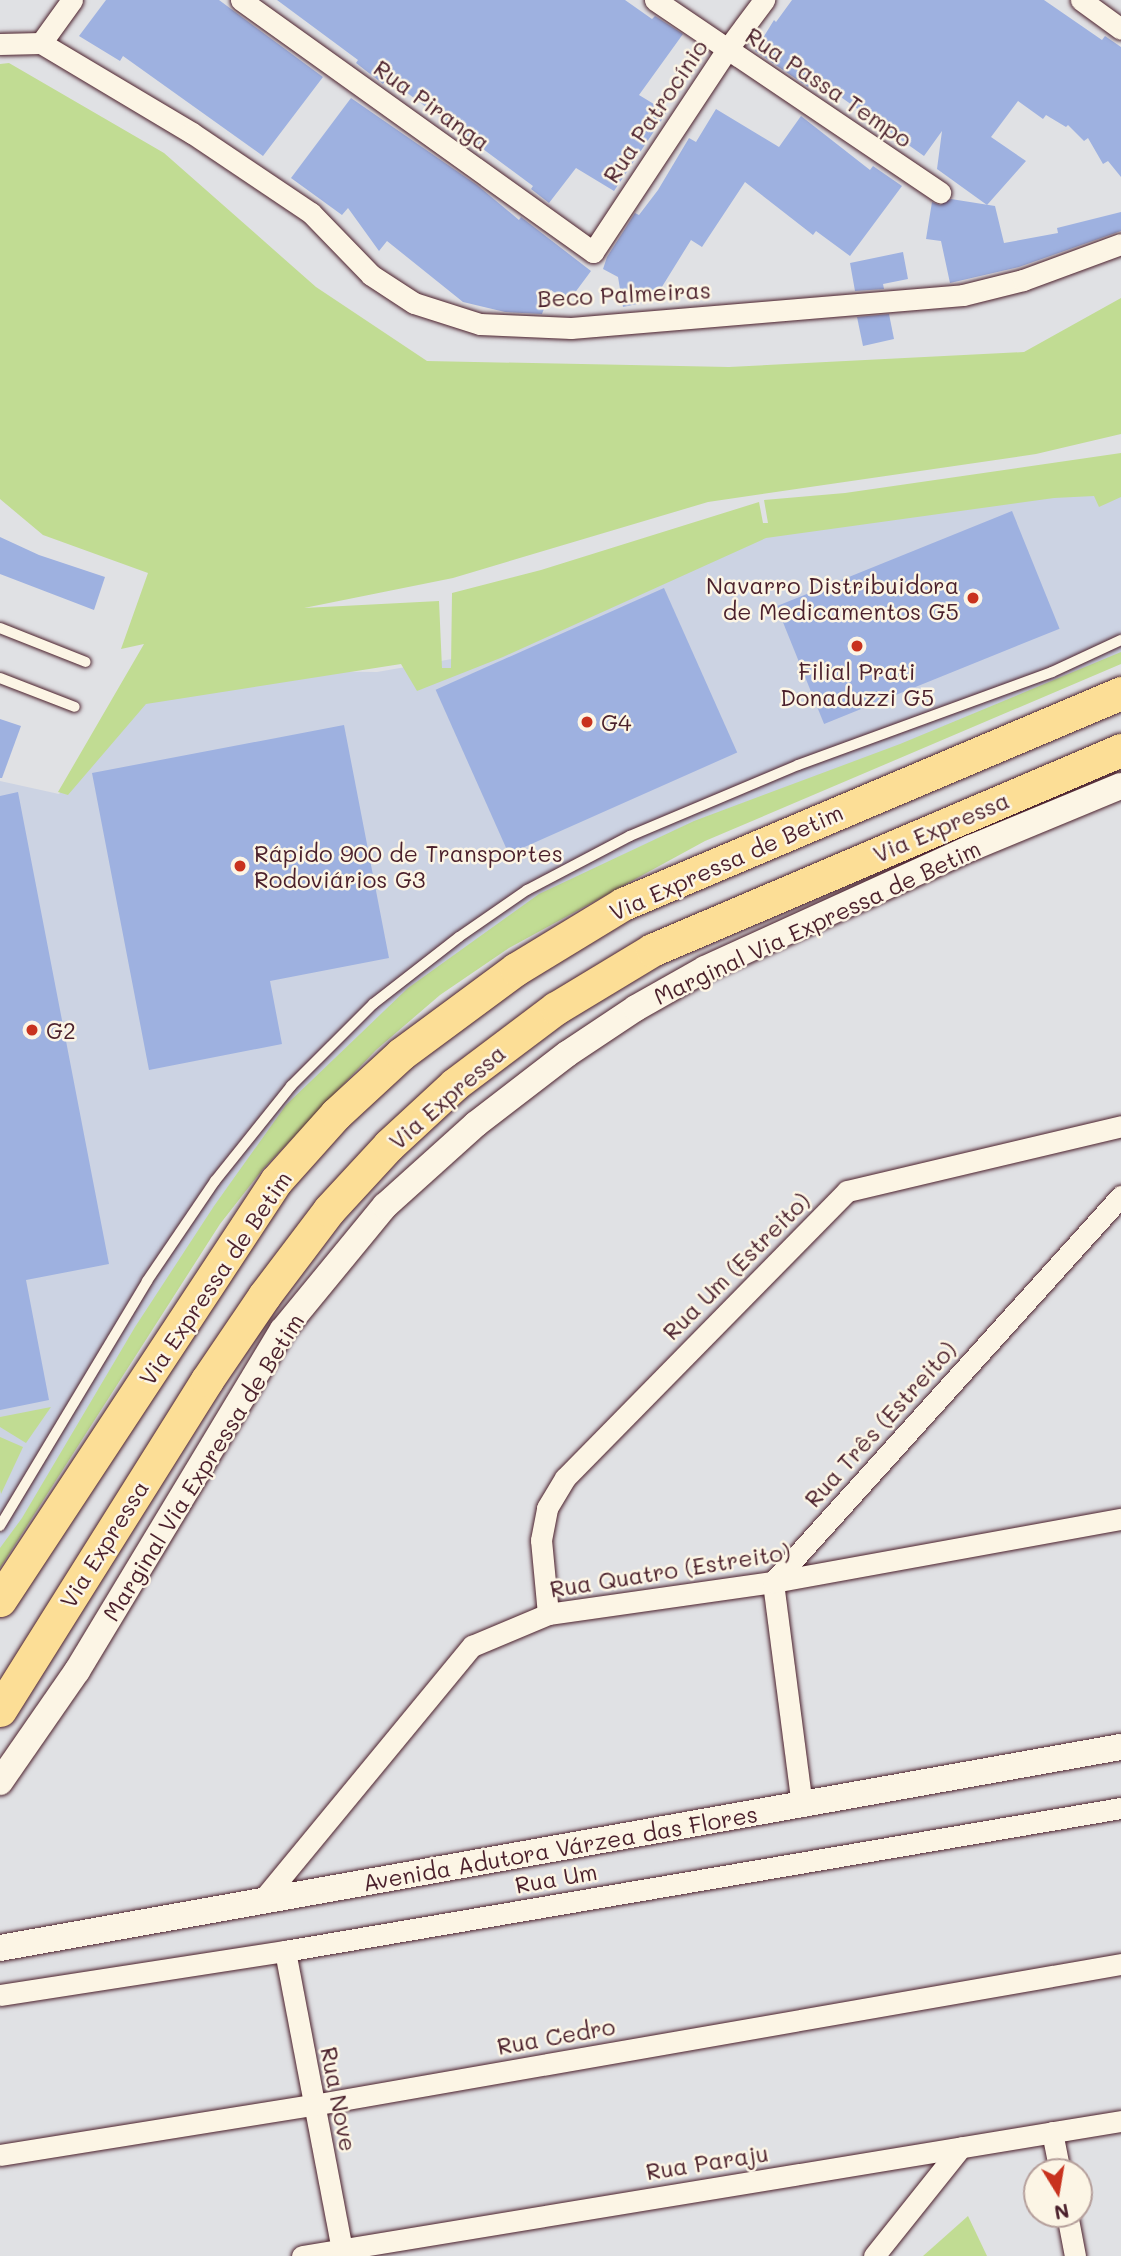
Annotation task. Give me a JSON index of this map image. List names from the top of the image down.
{
  "streets": {
    "highway": ["Via Expressa", "Via Expressa de Betim"],
    "street": [
      "Rua Passa Tempo",
      "Rua Piranga",
      "Rua Patrocínio",
      "Beco Palmeiras",
      "Marginal Via Expressa de Betim",
      "Rua Um (Estreito)",
      "Rua Três (Estreito)",
      "Rua Quatro (Estreito)",
      "Avenida Adutora Várzea das Flores",
      "Rua Um",
      "Rua Cedro",
      "Rua Nove",
      "Rua Paraju"
    ]
  },
  "crossings": [
    ["Rua Passa Tempo", "Rua Patrocínio"],
    ["Rua Piranga", "Rua Patrocínio"],
    ["Rua Um (Estreito)", "Rua Quatro (Estreito)"],
    ["Rua Três (Estreito)", "Rua Quatro (Estreito)"],
    ["Rua Quatro (Estreito)", "Avenida Adutora Várzea das Flores"],
    ["Rua Um", "Rua Nove"],
    ["Rua Cedro", "Rua Nove"],
    ["Rua Nove", "Rua Paraju"]
  ],
  "places": [
    "Navarro Distribuidora de Medicamentos G5",
    "Filial Prati Donaduzzi G5",
    "G4",
    "Rápido 900 de Transportes Rodoviários G3",
    "G2"
  ],
  "north": "bottom"
}
